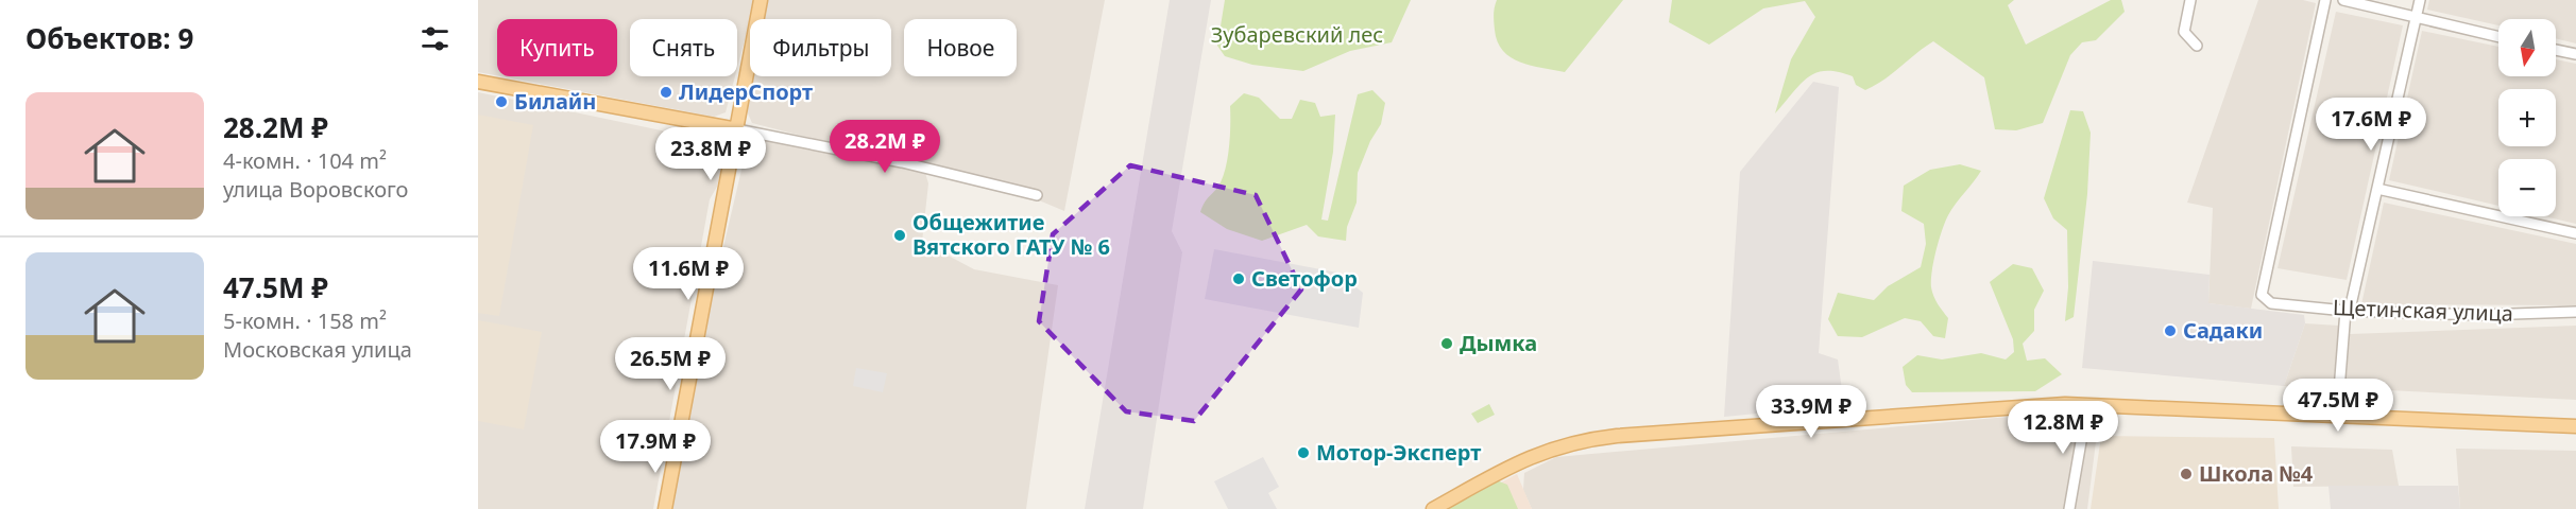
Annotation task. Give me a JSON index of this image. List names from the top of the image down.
{
  "streets": {
    "street": ["Щетинская улица"]
  },
  "parks": ["Зубаревский лес"],
  "places": [
    "ЛидерСпорт",
    "Билайн",
    "Общежитие Вятского ГАТУ № 6",
    "Светофор",
    "Садаки",
    "Дымка",
    "Мотор-Эксперт",
    "Школа №4"
  ],
  "north": "bottom",
  "page": {
    "heading": "Объектов: 9",
    "map_buttons": ["+", "−"],
    "chip": [
      "Купить",
      "Снять",
      "Фильтры",
      "Новое"
    ],
    "list": [
      {
        "name": "28.2M ₽",
        "note": "4-комн. · 104 m² · улица Воровского"
      },
      {
        "name": "47.5M ₽",
        "note": "5-комн. · 158 m² · Московская улица"
      }
    ],
    "price": [
      "17.6M ₽",
      "28.2M ₽",
      "23.8M ₽",
      "11.6M ₽",
      "26.5M ₽",
      "47.5M ₽",
      "33.9M ₽",
      "12.8M ₽",
      "17.9M ₽"
    ]
  }
}
